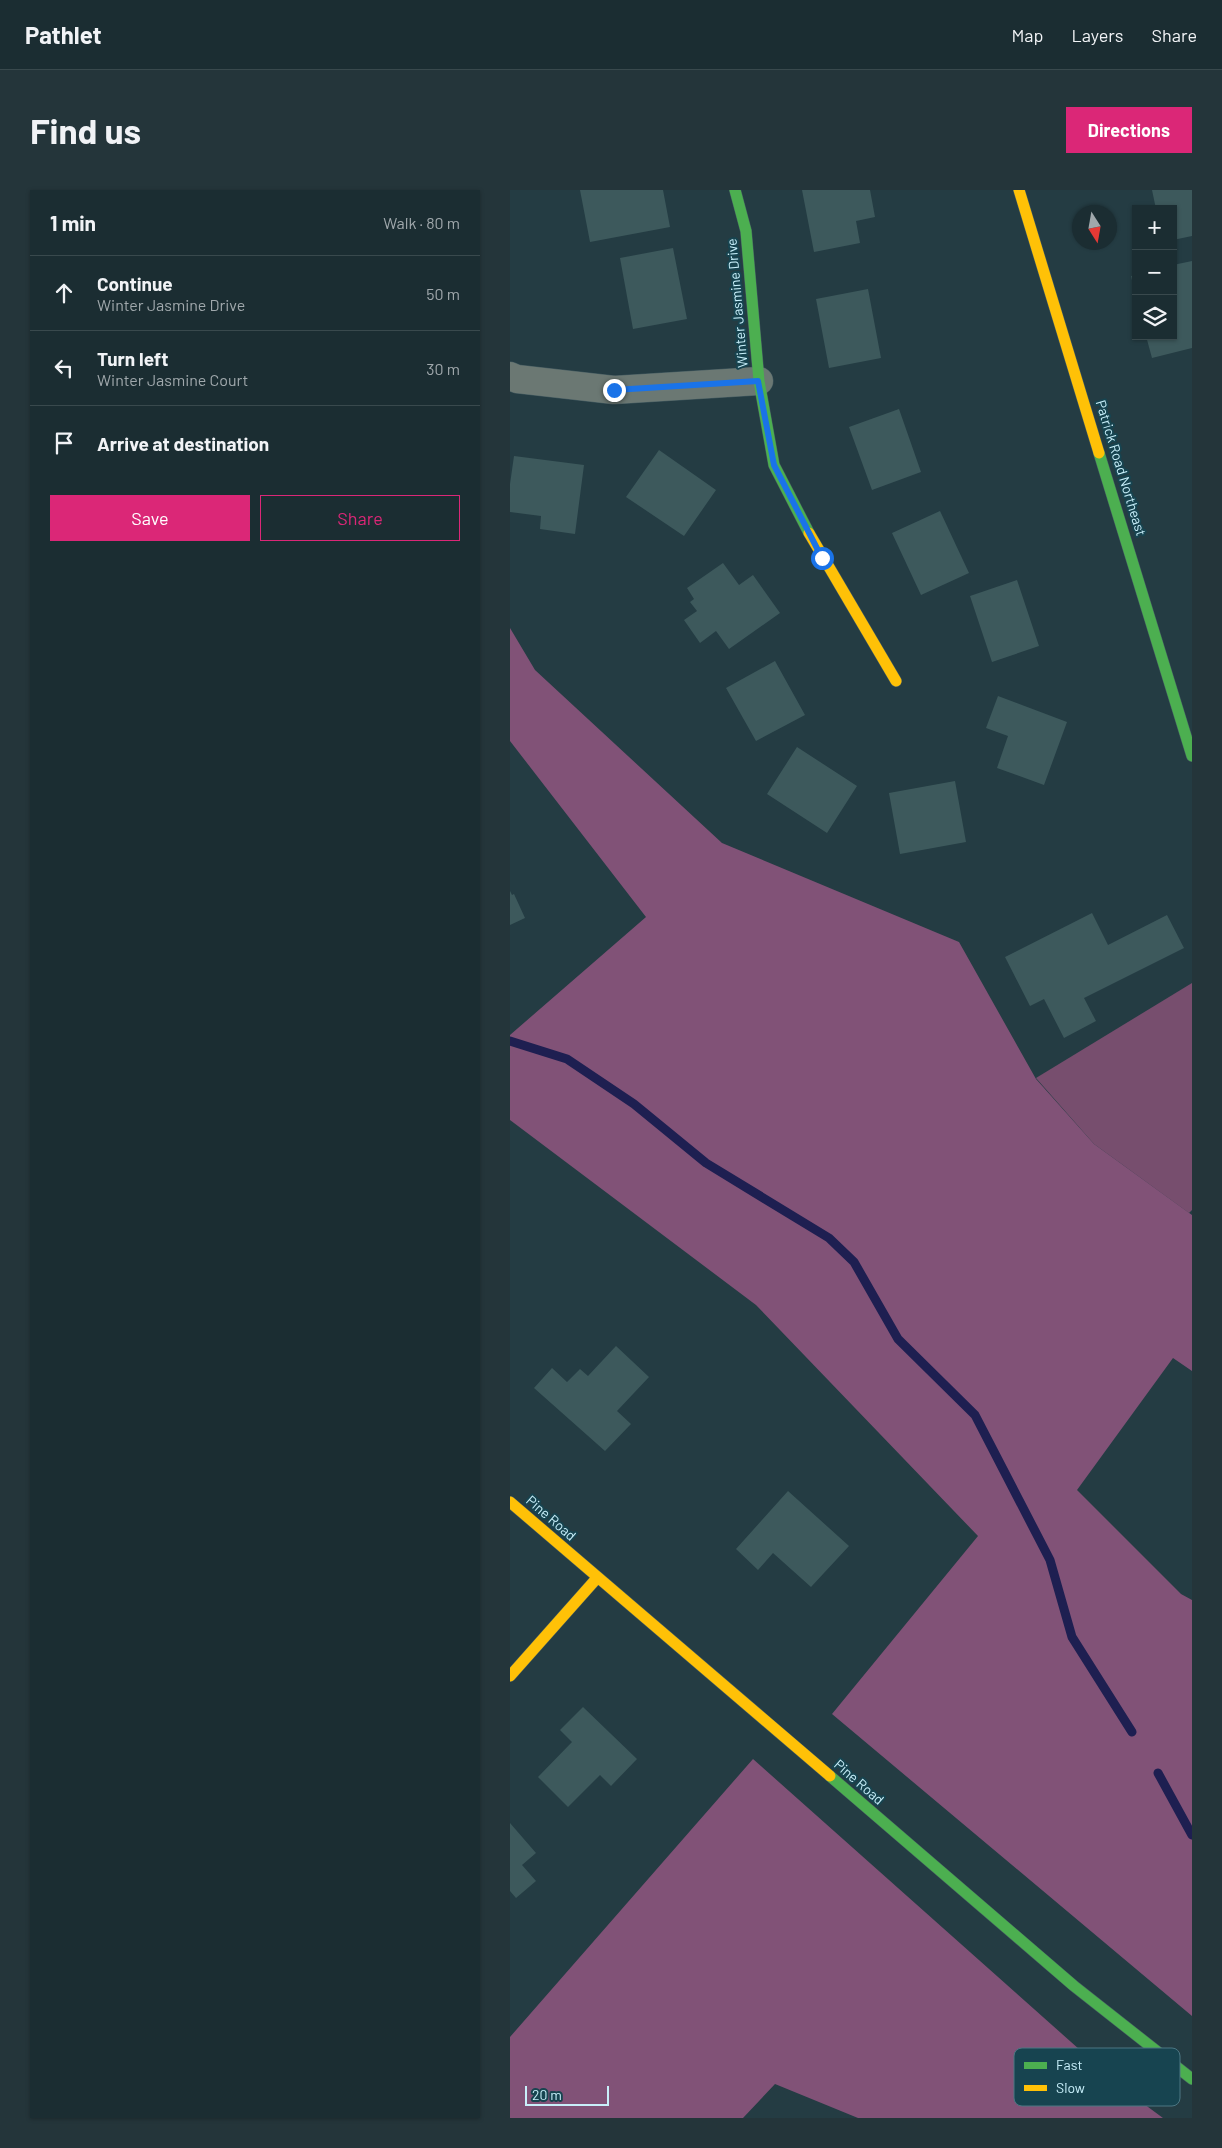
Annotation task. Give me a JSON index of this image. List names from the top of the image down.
{
  "streets": {
    "street": ["Winter Jasmine Drive", "Patrick Road Northeast", "Pine Road"]
  },
  "legend": ["Fast", "Slow"],
  "scale_bar": "20 m",
  "north": "bottom",
  "page": {
    "header": "Pathlet",
    "nav": ["Map", "Layers", "Share"],
    "buttons": [
      "Directions",
      ["Save", "Share"]
    ],
    "title": "Find us",
    "heading": ["1 min", "Walk · 80 m"],
    "map_buttons": ["+", "−"],
    "list": [
      ["Continue", "Winter Jasmine Drive", "50 m"],
      ["Turn left", "Winter Jasmine Court", "30 m"],
      "Arrive at destination"
    ],
    "scale": "20 m"
  }
}
